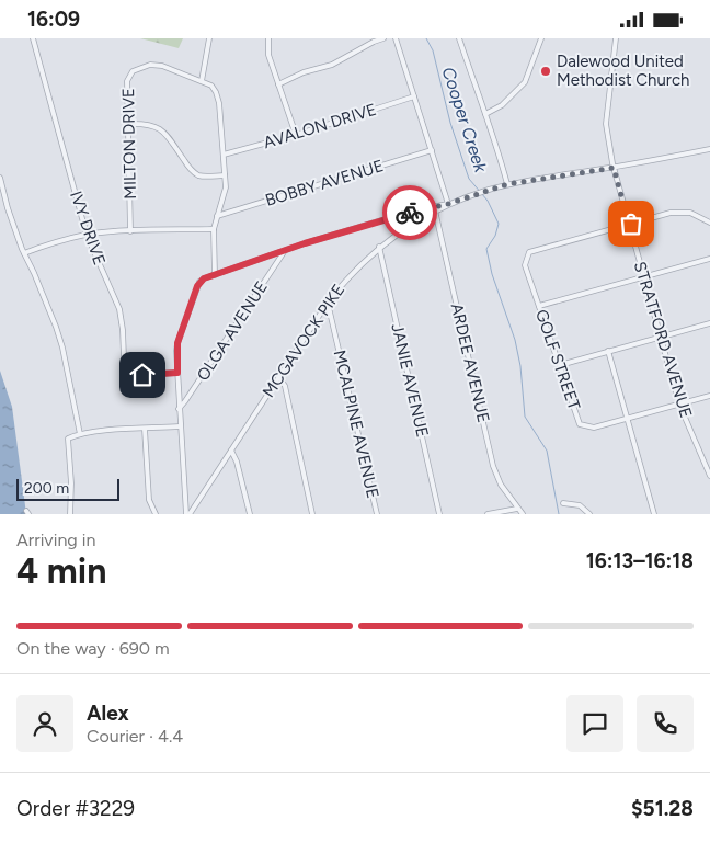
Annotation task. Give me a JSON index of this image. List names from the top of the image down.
{
  "streets": {
    "street": [
      "AVALON DRIVE",
      "MILTON DRIVE",
      "BOBBY AVENUE",
      "IVY DRIVE",
      "OLGA AVENUE",
      "STRATFORD AVENUE",
      "MCGAVOCK PIKE",
      "GOLF STREET",
      "ARDEE AVENUE",
      "JANIE AVENUE",
      "MCALPINE AVENUE"
    ]
  },
  "crossings": [
    ["STRATFORD AVENUE", "MCGAVOCK PIKE"],
    ["STRATFORD AVENUE", "GOLF STREET"],
    ["MCGAVOCK PIKE", "ARDEE AVENUE"],
    ["MCGAVOCK PIKE", "JANIE AVENUE"],
    ["MCGAVOCK PIKE", "MCALPINE AVENUE"]
  ],
  "water": ["Cooper Creek"],
  "places": ["Dalewood United Methodist Church"],
  "scale_bar": "200 m",
  "page": {
    "status": "16:09",
    "scale": "200 m",
    "heading": ["4 min", "Arriving in", "16:13–16:18"],
    "panel": [
      "Alex",
      "Courier · 4.4",
      "Order #3229",
      "$51.28"
    ],
    "bar": "On the way · 690 m"
  }
}
